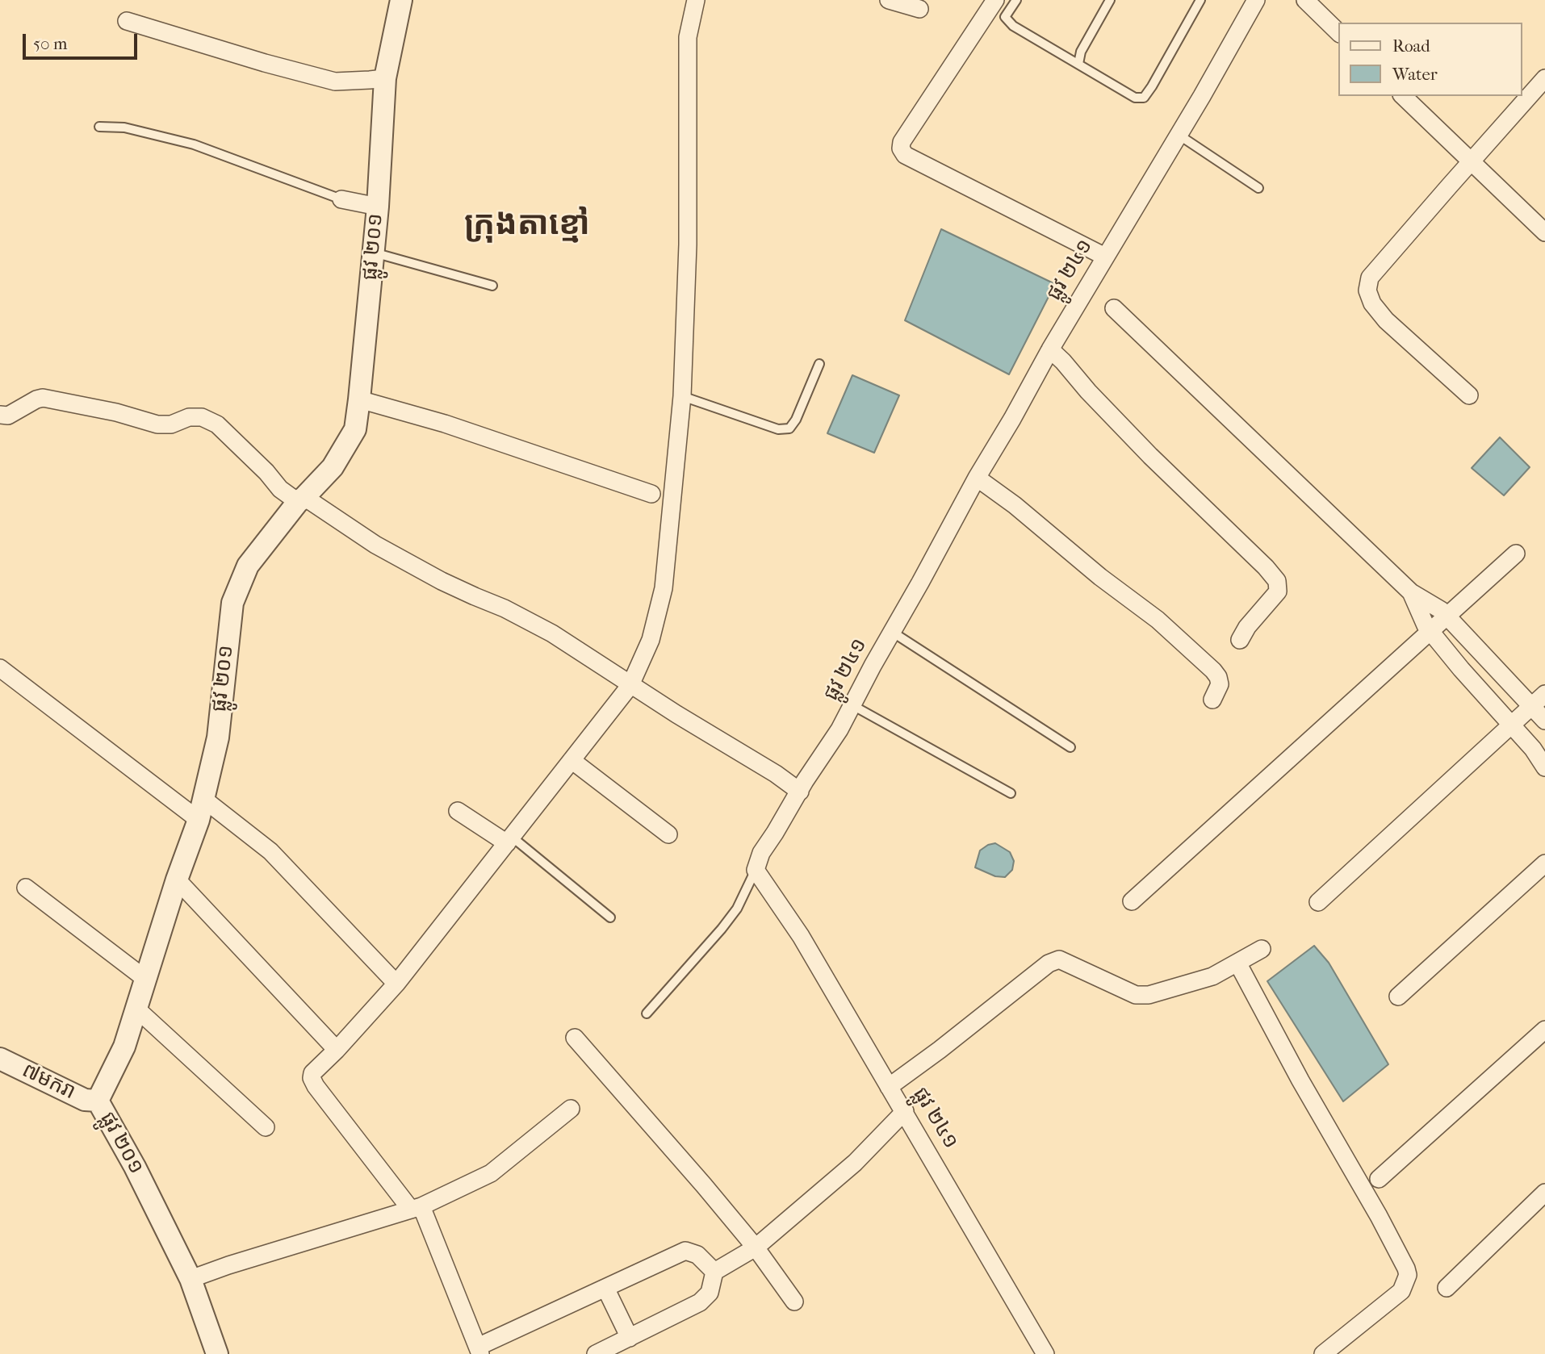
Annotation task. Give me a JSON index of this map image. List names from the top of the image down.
{
  "streets": {
    "street": ["ផ្លូវ ២០១", "ផ្លូវ ២៤១", "៧មករា"]
  },
  "crossings": [
    ["ផ្លូវ ២០១", "៧មករា"]
  ],
  "districts": ["ក្រុងតាខ្មៅ"],
  "legend": ["Road", "Water"],
  "scale_bar": "50 m"
}
